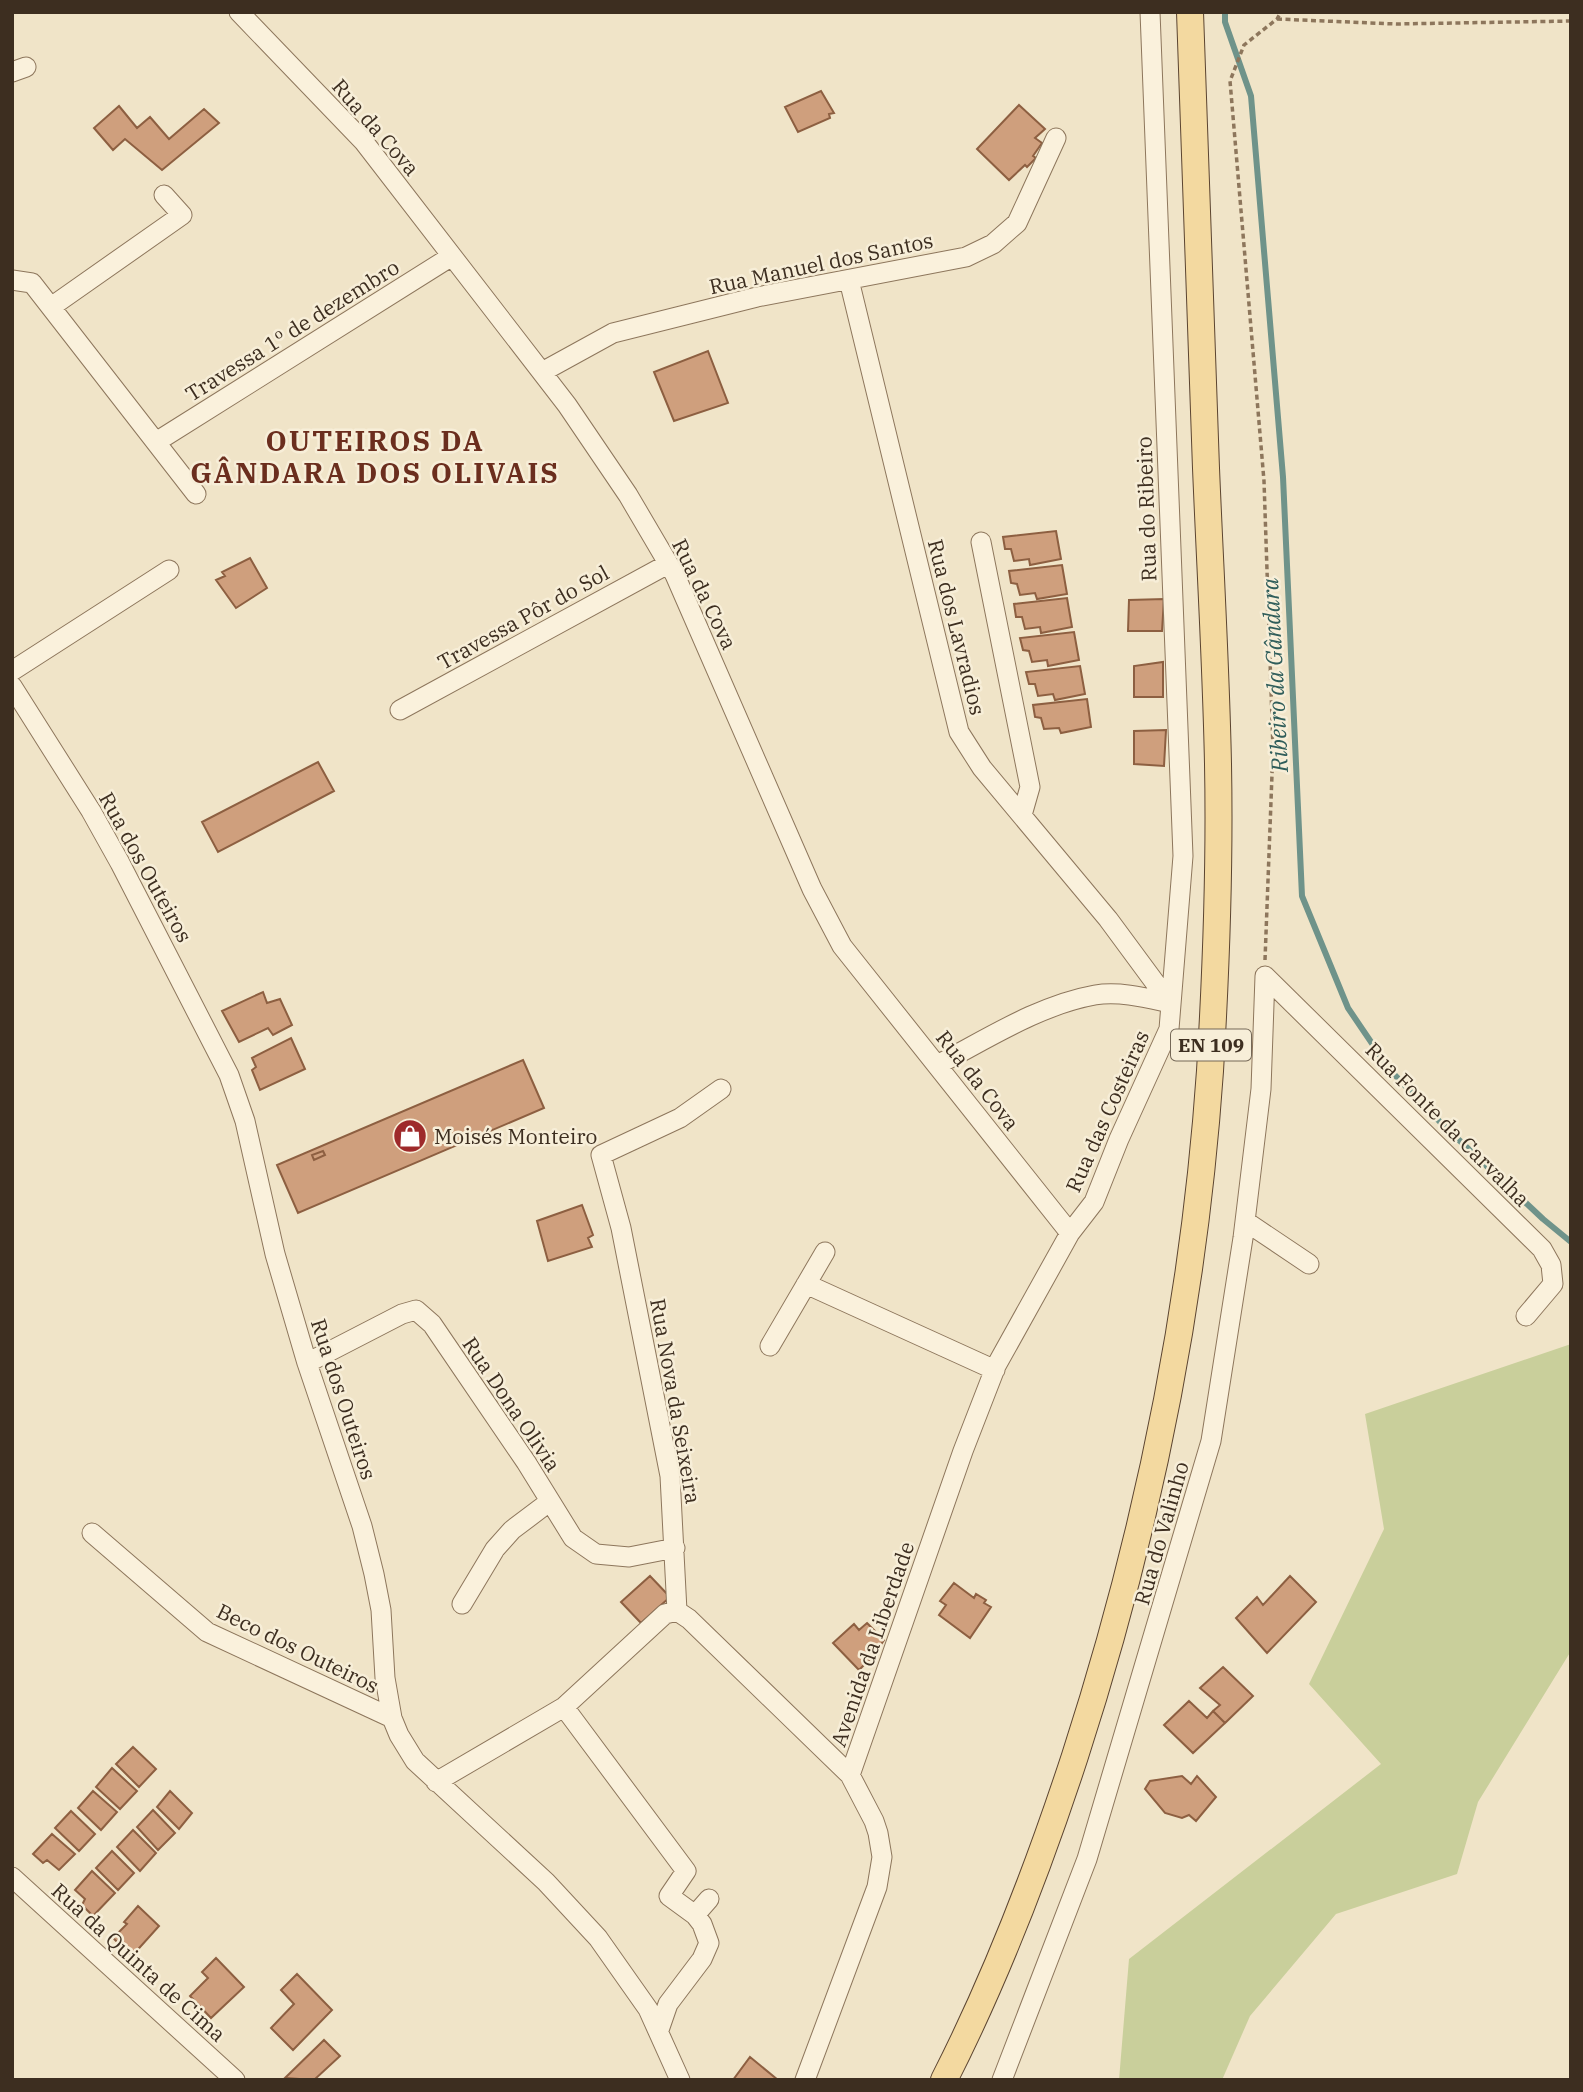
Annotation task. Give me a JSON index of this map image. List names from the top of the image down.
{
  "streets": {
    "main road": ["EN 109"],
    "street": [
      "Rua da Cova",
      "Rua Manuel dos Santos",
      "Travessa 1º de dezembro",
      "Rua do Ribeiro",
      "Travessa Pôr do Sol",
      "Rua dos Lavradios",
      "Rua dos Outeiros",
      "Rua das Costeiras",
      "Rua Fonte da Carvalha",
      "Rua Nova da Seixeira",
      "Rua Dona Olivia",
      "Rua do Valinho",
      "Avenida da Liberdade",
      "Beco dos Outeiros",
      "Rua da Quinta de Cima"
    ]
  },
  "crossings": [
    ["Rua da Cova", "Rua Manuel dos Santos"],
    ["Rua da Cova", "Travessa 1º de dezembro"],
    ["Rua da Cova", "Travessa Pôr do Sol"],
    ["Rua da Cova", "Rua das Costeiras"],
    ["Rua da Cova", "Avenida da Liberdade"],
    ["Rua Manuel dos Santos", "Rua dos Lavradios"],
    ["Rua do Ribeiro", "Rua dos Lavradios"],
    ["Rua do Ribeiro", "Rua das Costeiras"],
    ["Rua dos Lavradios", "Rua das Costeiras"],
    ["Rua dos Outeiros", "Rua Dona Olivia"],
    ["Rua dos Outeiros", "Beco dos Outeiros"],
    ["Rua das Costeiras", "Avenida da Liberdade"],
    ["Rua Fonte da Carvalha", "Rua do Valinho"],
    ["Rua Nova da Seixeira", "Rua Dona Olivia"]
  ],
  "districts": ["OUTEIROS DA GÂNDARA DOS OLIVAIS"],
  "water": ["Ribeiro da Gândara"],
  "places": {
    "shop": ["Moisés Monteiro"]
  }
}
